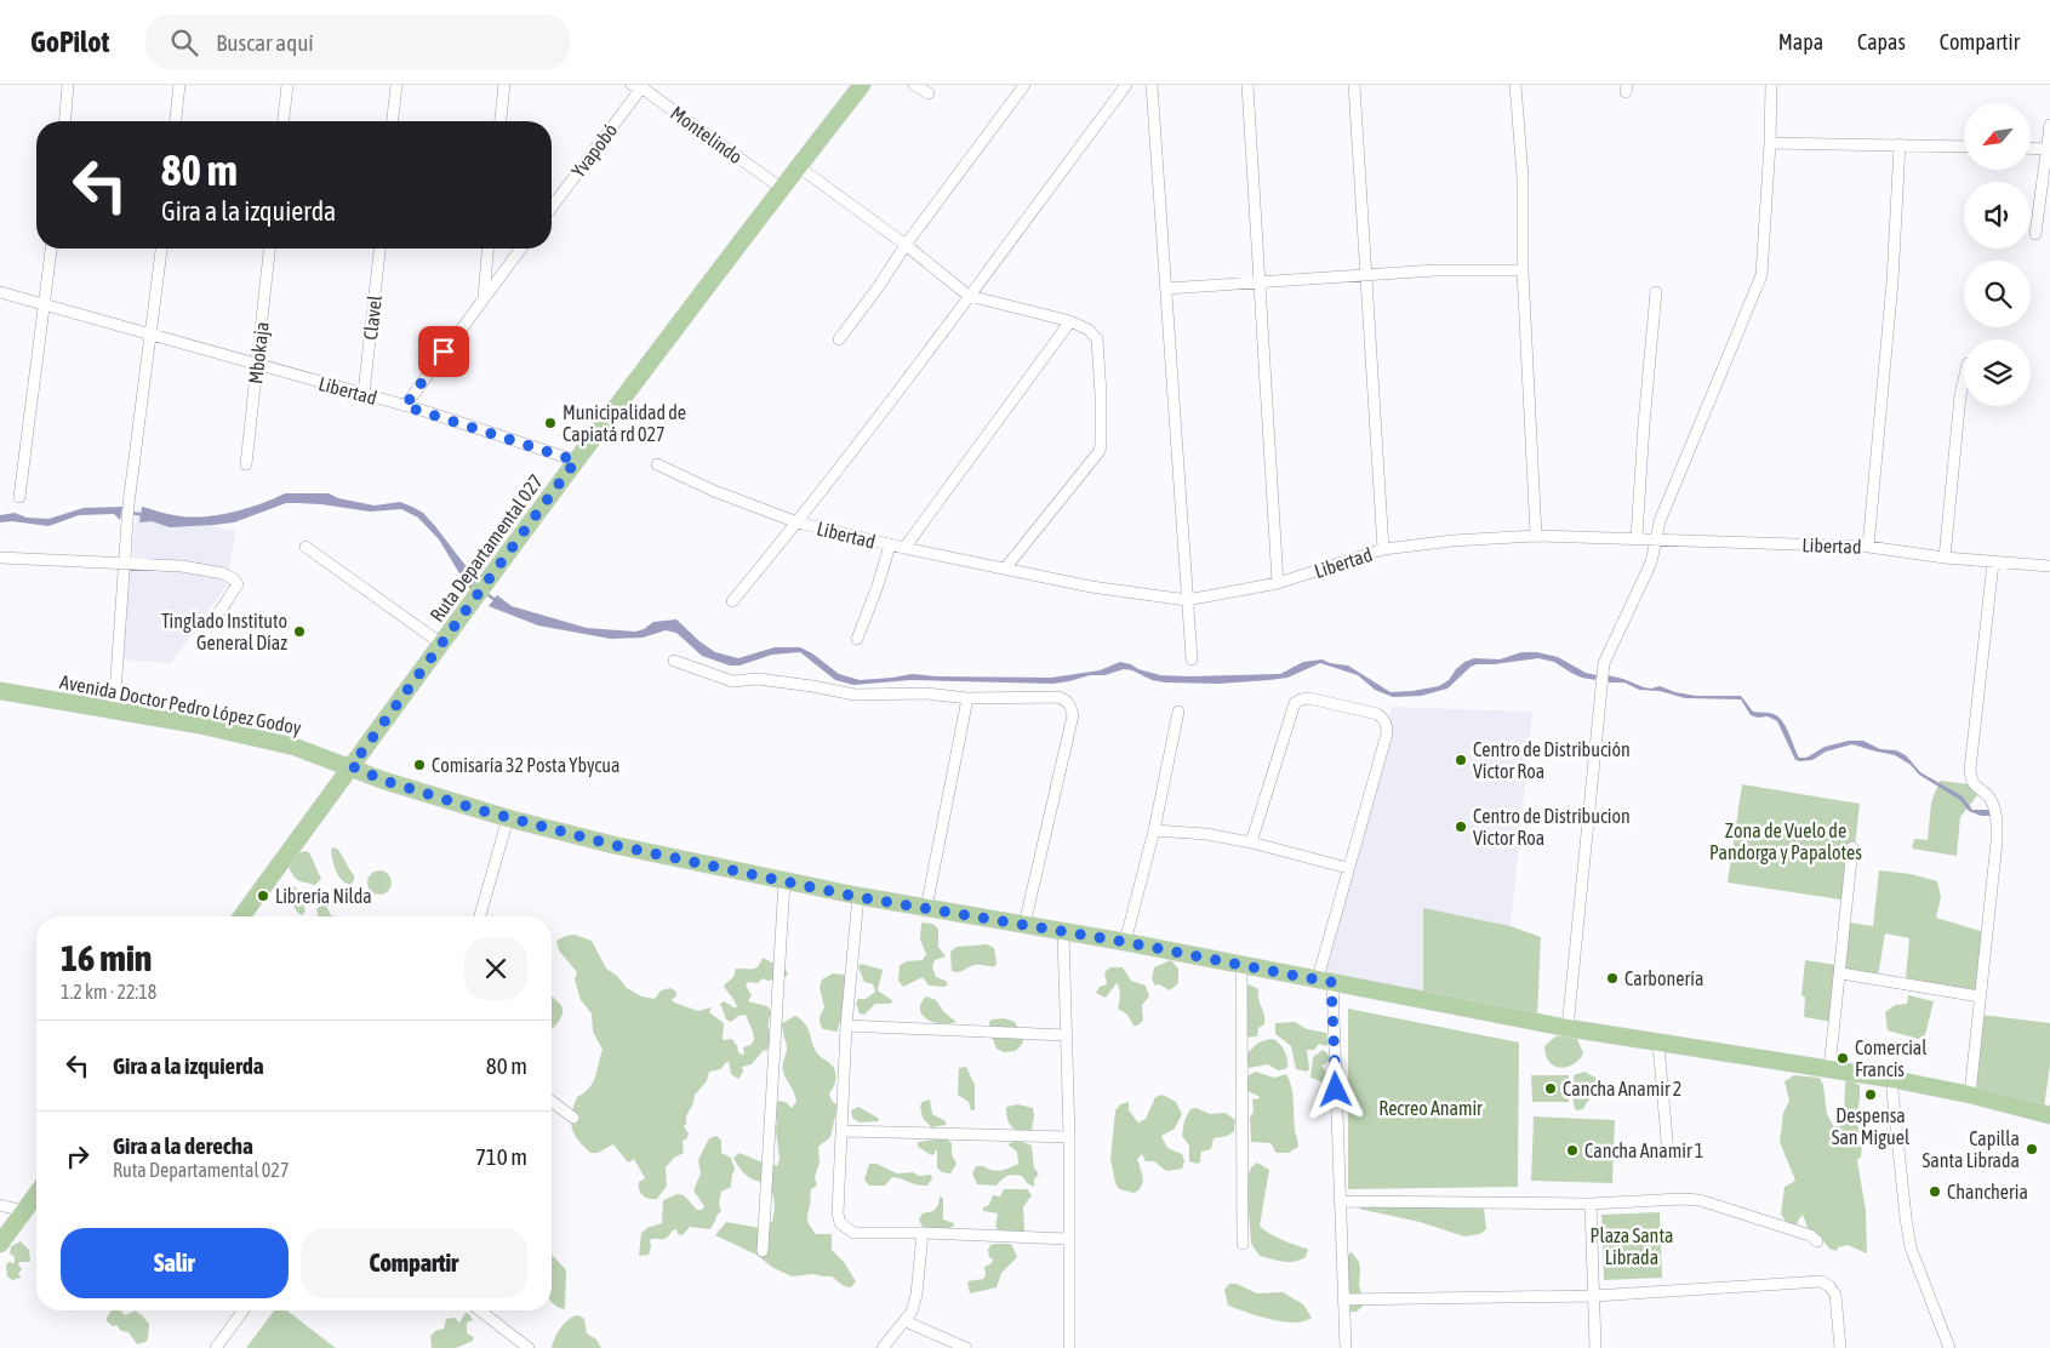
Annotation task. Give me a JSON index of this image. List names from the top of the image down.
{
  "streets": {
    "main road": ["Ruta Departamental 027", "Avenida Doctor Pedro López Godoy"],
    "street": [
      "Montelindo",
      "Yvapobó",
      "Clavel",
      "Mbokaja",
      "Libertad"
    ]
  },
  "crossings": [
    ["Montelindo", "Yvapobó"],
    ["Montelindo", "Ruta Departamental 027"],
    ["Clavel", "Libertad"],
    ["Mbokaja", "Libertad"],
    ["Libertad", "Ruta Departamental 027"],
    ["Ruta Departamental 027", "Avenida Doctor Pedro López Godoy"]
  ],
  "parks": ["Zona de Vuelo de Pandorga y Papalotes", "Recreo Anamir", "Plaza Santa Librada"],
  "places": [
    "Municipalidad de Capiatá rd 027",
    "Tinglado Instituto General Díaz",
    "Centro de Distribución Víctor Roa",
    "Comisaría 32 Posta Ybycua",
    "Centro de Distribucion Victor Roa",
    "Librería Nilda",
    "Carbonería",
    "Comercial Francis",
    "Cancha Anamir 2",
    "Despensa San Miguel",
    "Capilla Santa Librada",
    "Cancha Anamir 1",
    "Chancheria"
  ],
  "north": "bottom left",
  "page": {
    "header": "GoPilot",
    "search": "Buscar aquí",
    "nav": ["Mapa", "Capas", "Compartir"],
    "turn": ["80 m", "Gira a la izquierda"],
    "heading": ["16 min", "1.2 km · 22:18"],
    "list": [
      {
        "name": "Gira a la izquierda",
        "value": "80 m"
      },
      {
        "name": "Gira a la derecha",
        "note": "Ruta Departamental 027",
        "value": "710 m"
      }
    ],
    "buttons": ["Salir", "Compartir"]
  }
}
